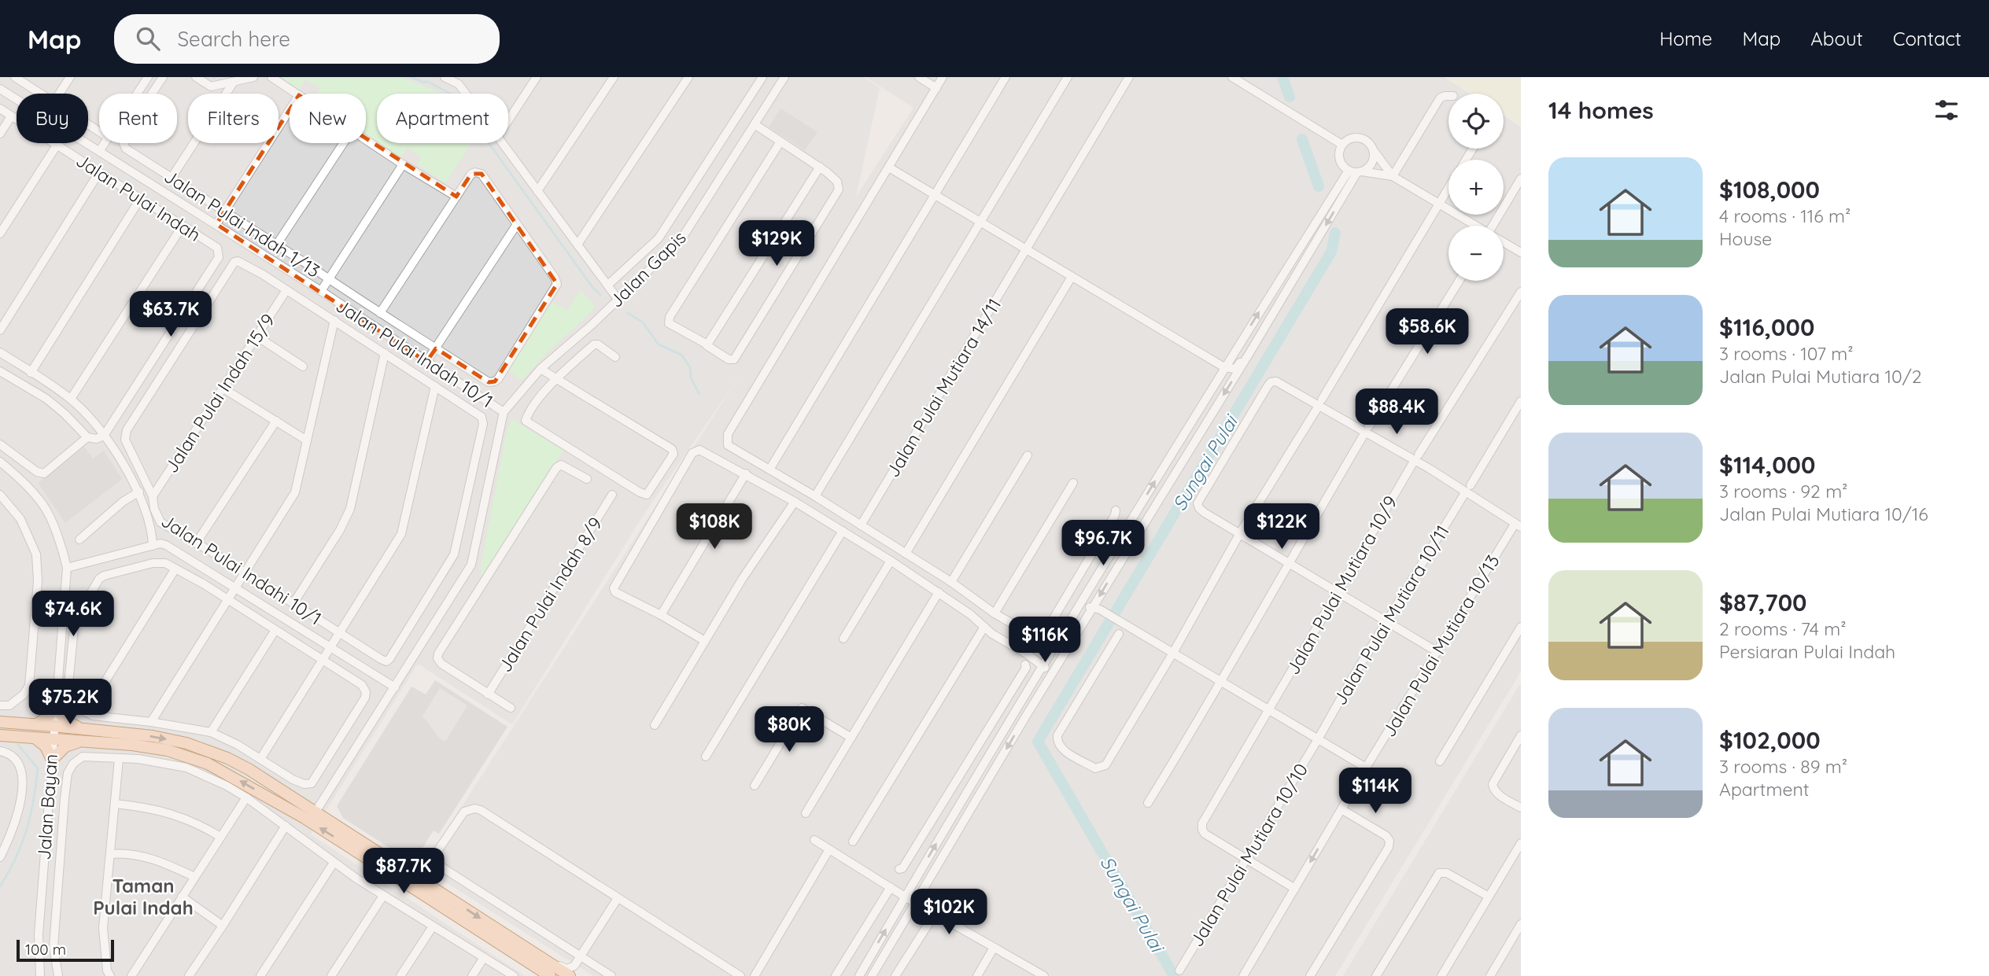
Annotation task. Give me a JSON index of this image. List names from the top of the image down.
{
  "streets": {
    "street": [
      "Jalan Pulai Indah",
      "Jalan Pulai Indah 1/13",
      "Jalan Gapis",
      "Jalan Pulai Indah 10/1",
      "Jalan Pulai Mutiara 14/11",
      "Jalan Pulai Indah 15/9",
      "Jalan Pulai Indahi 10/1",
      "Jalan Pulai Mutiara 10/9",
      "Jalan Pulai Indah 8/9",
      "Jalan Pulai Mutiara 10/11",
      "Jalan Pulai Mutiara 10/13",
      "Jalan Bayan",
      "Jalan Pulai Mutiara 10/10"
    ]
  },
  "crossings": [
    ["Jalan Gapis", "Jalan Pulai Indah 10/1"],
    ["Jalan Pulai Indah 10/1", "Jalan Pulai Indahi 10/1"],
    ["Jalan Pulai Indah 15/9", "Jalan Pulai Indahi 10/1"],
    ["Jalan Pulai Mutiara 10/9", "Jalan Pulai Mutiara 10/10"],
    ["Jalan Pulai Mutiara 10/11", "Jalan Pulai Mutiara 10/10"]
  ],
  "districts": ["Taman Pulai Indah"],
  "water": ["Sungai Pulai"],
  "scale_bar": "100 m",
  "page": {
    "header": "Map",
    "search": "Search here",
    "nav": [
      "Home",
      "Map",
      "About",
      "Contact"
    ],
    "heading": "14 homes",
    "map_buttons": ["+", "−"],
    "chip": [
      "Buy",
      "Rent",
      "Filters",
      "New",
      "Apartment"
    ],
    "list": [
      {
        "name": "$108,000",
        "note": "4 rooms · 116 m² · House"
      },
      {
        "name": "$116,000",
        "note": "3 rooms · 107 m² · Jalan Pulai Mutiara 10/2"
      },
      {
        "name": "$114,000",
        "note": "3 rooms · 92 m² · Jalan Pulai Mutiara 10/16"
      },
      {
        "name": "$87,700",
        "note": "2 rooms · 74 m² · Persiaran Pulai Indah"
      },
      {
        "name": "$102,000",
        "note": "3 rooms · 89 m² · Apartment"
      }
    ],
    "price": [
      "$129K",
      "$63.7K",
      "$58.6K",
      "$88.4K",
      "$108K",
      "$122K",
      "$96.7K",
      "$74.6K",
      "$116K",
      "$75.2K",
      "$80K",
      "$114K",
      "$87.7K",
      "$102K"
    ],
    "scale": "100 m"
  }
}
